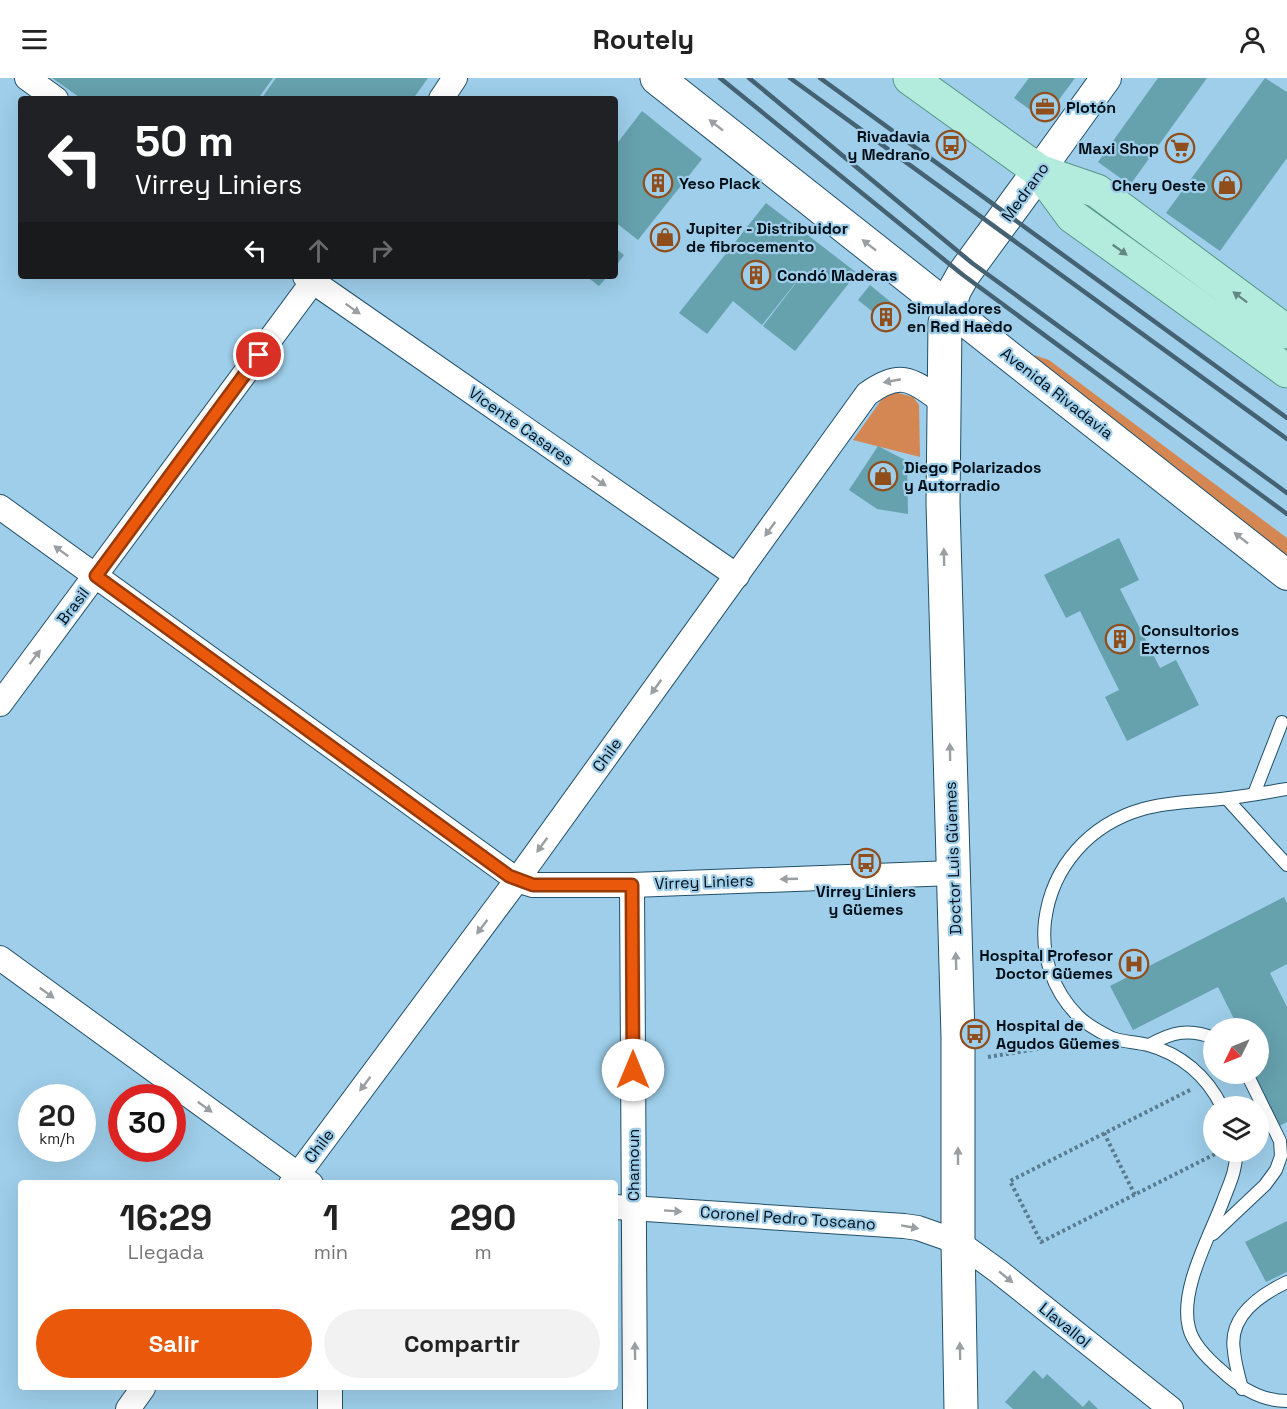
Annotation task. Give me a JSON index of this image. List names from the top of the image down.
{
  "streets": {
    "main road": ["Medrano", "Avenida Rivadavia", "Doctor Luis Güemes"],
    "street": [
      "Vicente Casares",
      "Brasil",
      "Chile",
      "Virrey Liniers",
      "Chamoun",
      "Coronel Pedro Toscano",
      "Llavallol"
    ]
  },
  "crossings": [
    ["Medrano", "Avenida Rivadavia"],
    ["Medrano", "Doctor Luis Güemes"],
    ["Avenida Rivadavia", "Doctor Luis Güemes"],
    ["Vicente Casares", "Chile"],
    ["Brasil", "Virrey Liniers"],
    ["Chile", "Doctor Luis Güemes"],
    ["Chile", "Virrey Liniers"],
    ["Doctor Luis Güemes", "Virrey Liniers"],
    ["Doctor Luis Güemes", "Coronel Pedro Toscano"],
    ["Doctor Luis Güemes", "Llavallol"],
    ["Virrey Liniers", "Chamoun"],
    ["Chamoun", "Coronel Pedro Toscano"],
    ["Coronel Pedro Toscano", "Llavallol"]
  ],
  "one_way": [
    "Vicente Casares",
    "Chile",
    "Doctor Luis Güemes",
    "Virrey Liniers",
    "Chamoun",
    "Coronel Pedro Toscano",
    "Llavallol"
  ],
  "places": {
    "office": ["Plotón"],
    "bus stop": ["Rivadavia y Medrano", "Virrey Liniers y Güemes", "Hospital de Agudos Güemes"],
    "supermarket": ["Maxi Shop"],
    "building": [
      "Yeso Plack",
      "Condó Maderas",
      "Simuladores en Red Haedo",
      "Consultorios Externos"
    ],
    "shop": ["Chery Oeste", "Jupiter - Distribuidor de fibrocemento", "Diego Polarizados y Autorradio"],
    "hospital": ["Hospital Profesor Doctor Güemes"]
  },
  "north": "bottom left",
  "page": {
    "header": "Routely",
    "turn": ["50 m", "Virrey Liniers"],
    "speed": "20 km/h",
    "limit": "30",
    "eta": [
      "16:29",
      "Llegada",
      "1",
      "min",
      "290",
      "m"
    ],
    "buttons": ["Salir", "Compartir"]
  }
}
